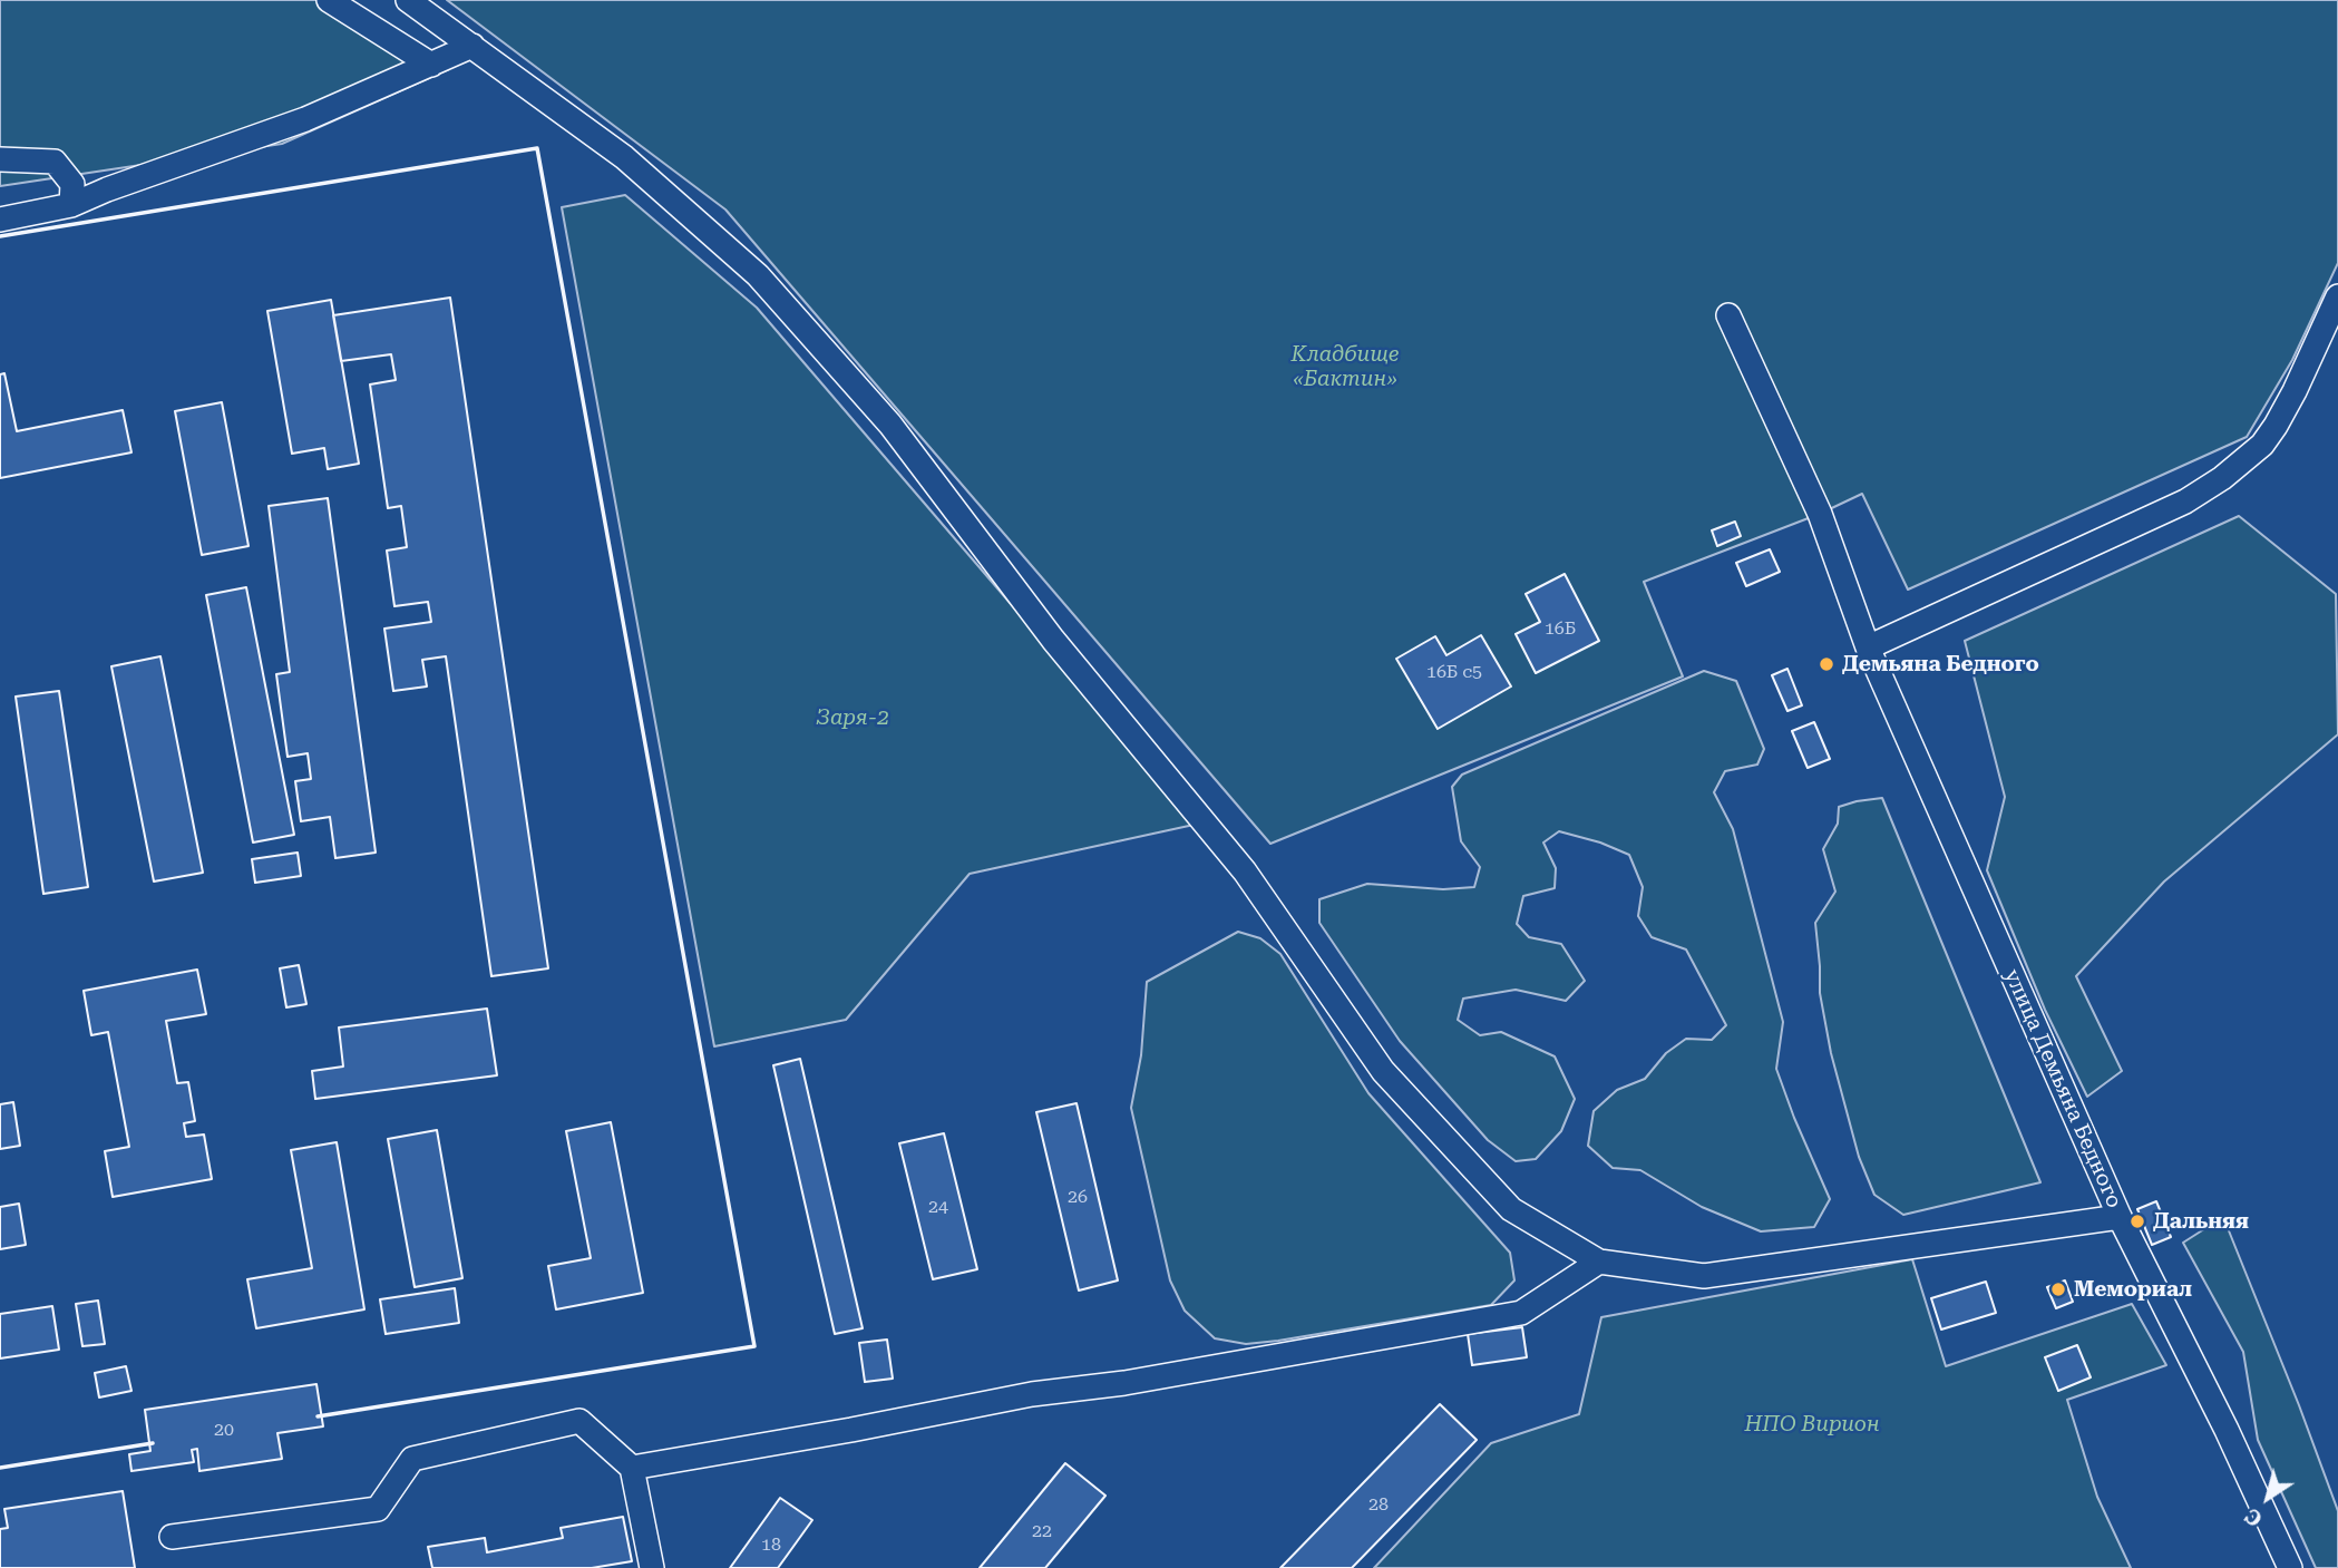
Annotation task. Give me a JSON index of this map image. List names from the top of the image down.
{
  "streets": {
    "street": ["улица Демьяна Бедного"]
  },
  "parks": ["Кладбище «Бактин»", "Заря-2", "НПО Вирион"],
  "places": ["Демьяна Бедного", "Дальняя", "Мемориал"],
  "house_numbers": [
    "16Б",
    "16Б с5",
    "26",
    "24",
    "20",
    "28",
    "22",
    "18"
  ],
  "north": "bottom left"
}
